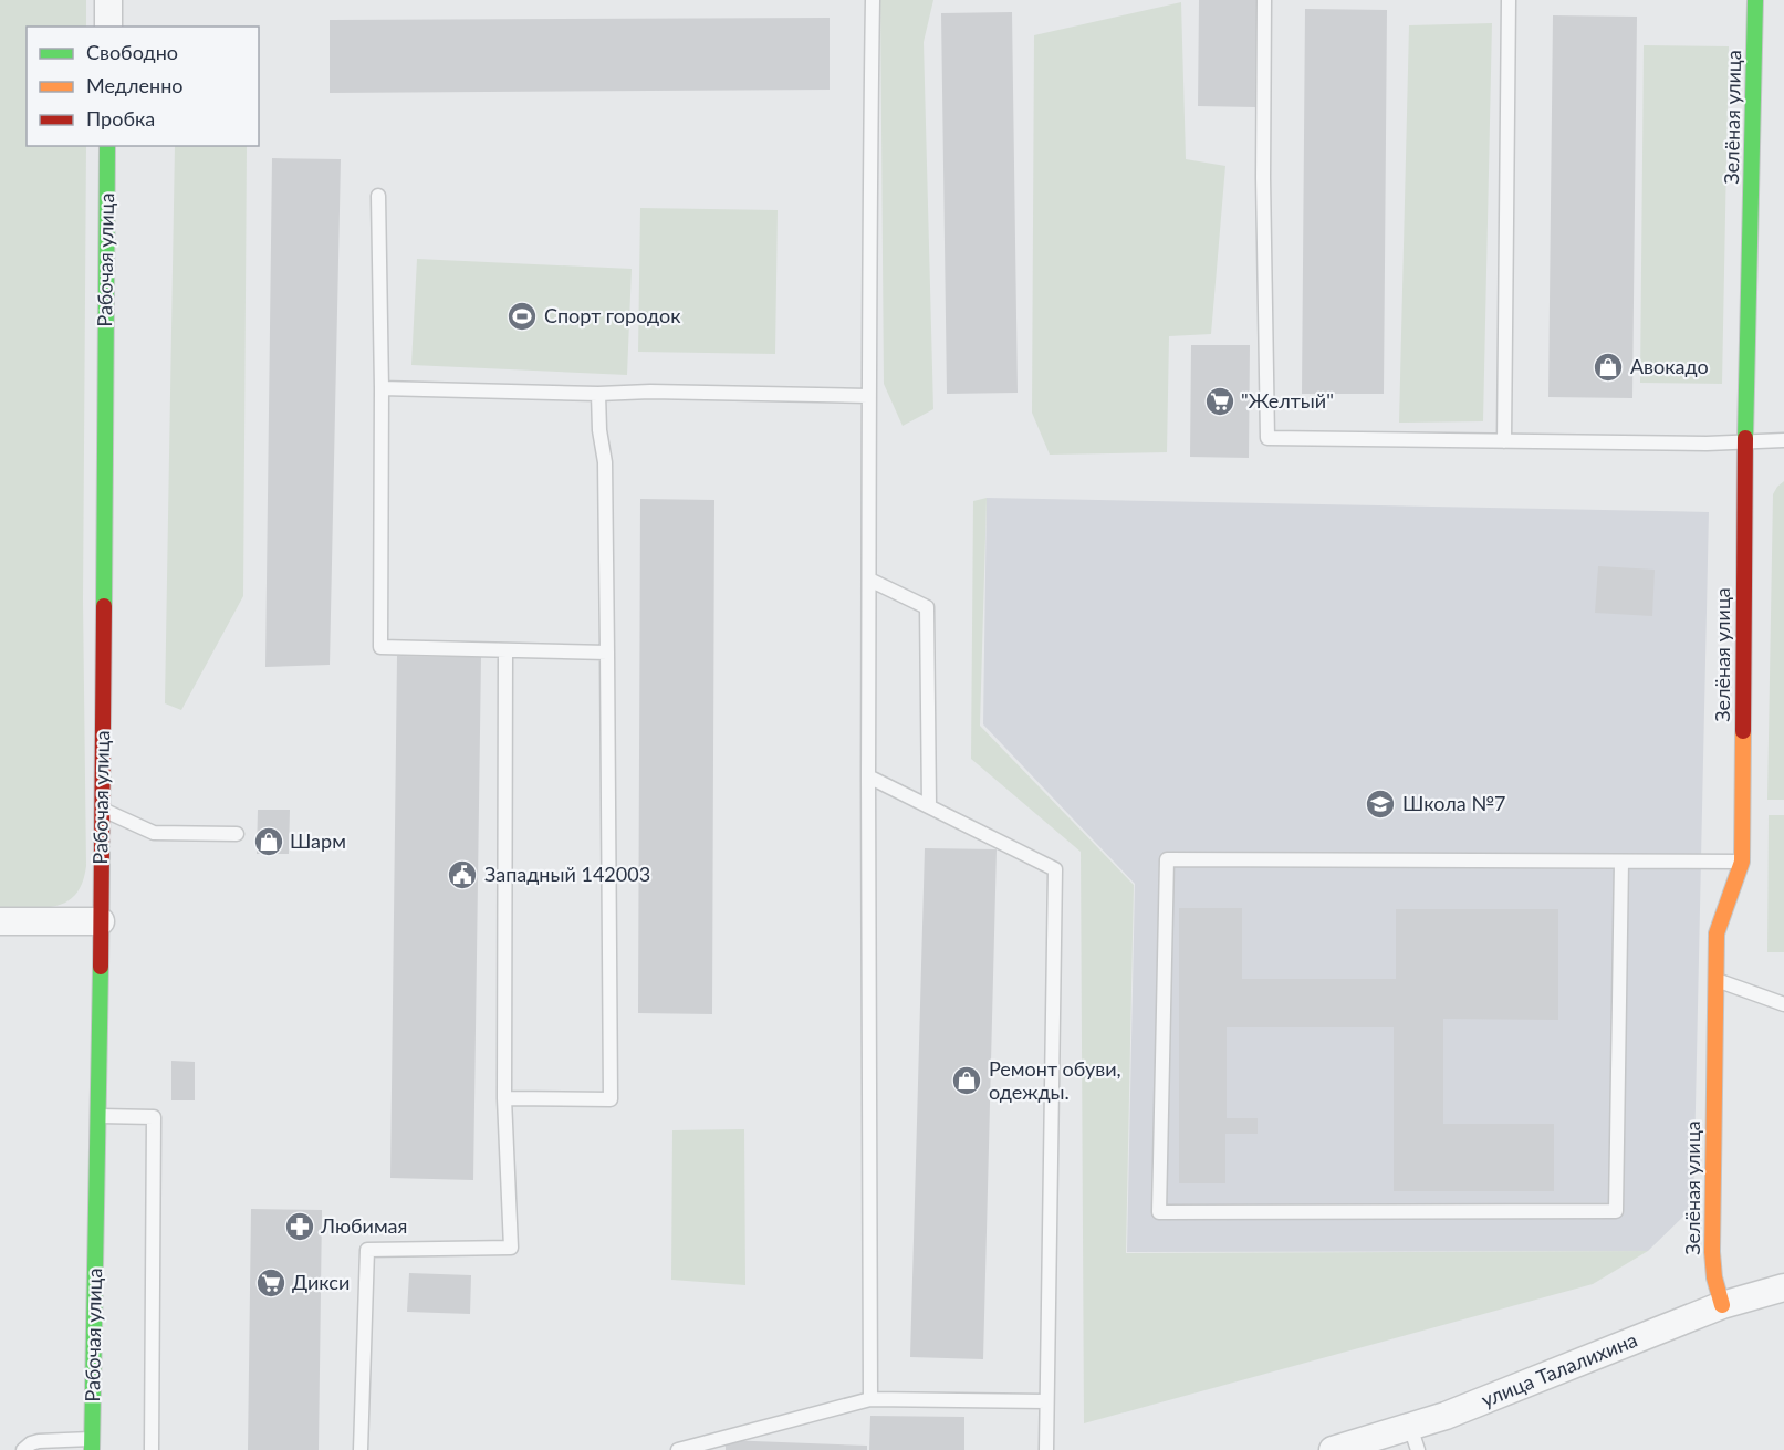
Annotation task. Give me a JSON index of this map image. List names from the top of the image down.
{
  "streets": {
    "street": ["Зелёная улица", "Рабочая улица", "улица Талалихина"]
  },
  "crossings": [
    ["Зелёная улица", "улица Талалихина"]
  ],
  "places": {
    "sports": ["Спорт городок"],
    "shop": ["Авокадо", "Шарм", "Ремонт обуви, одежды."],
    "supermarket": ["\"Желтый\"", "Дикси"],
    "school or university": ["Школа №7"],
    "public building": ["Западный 142003"],
    "pharmacy": ["Любимая"]
  },
  "legend": ["Свободно", "Медленно", "Пробка"]
}
